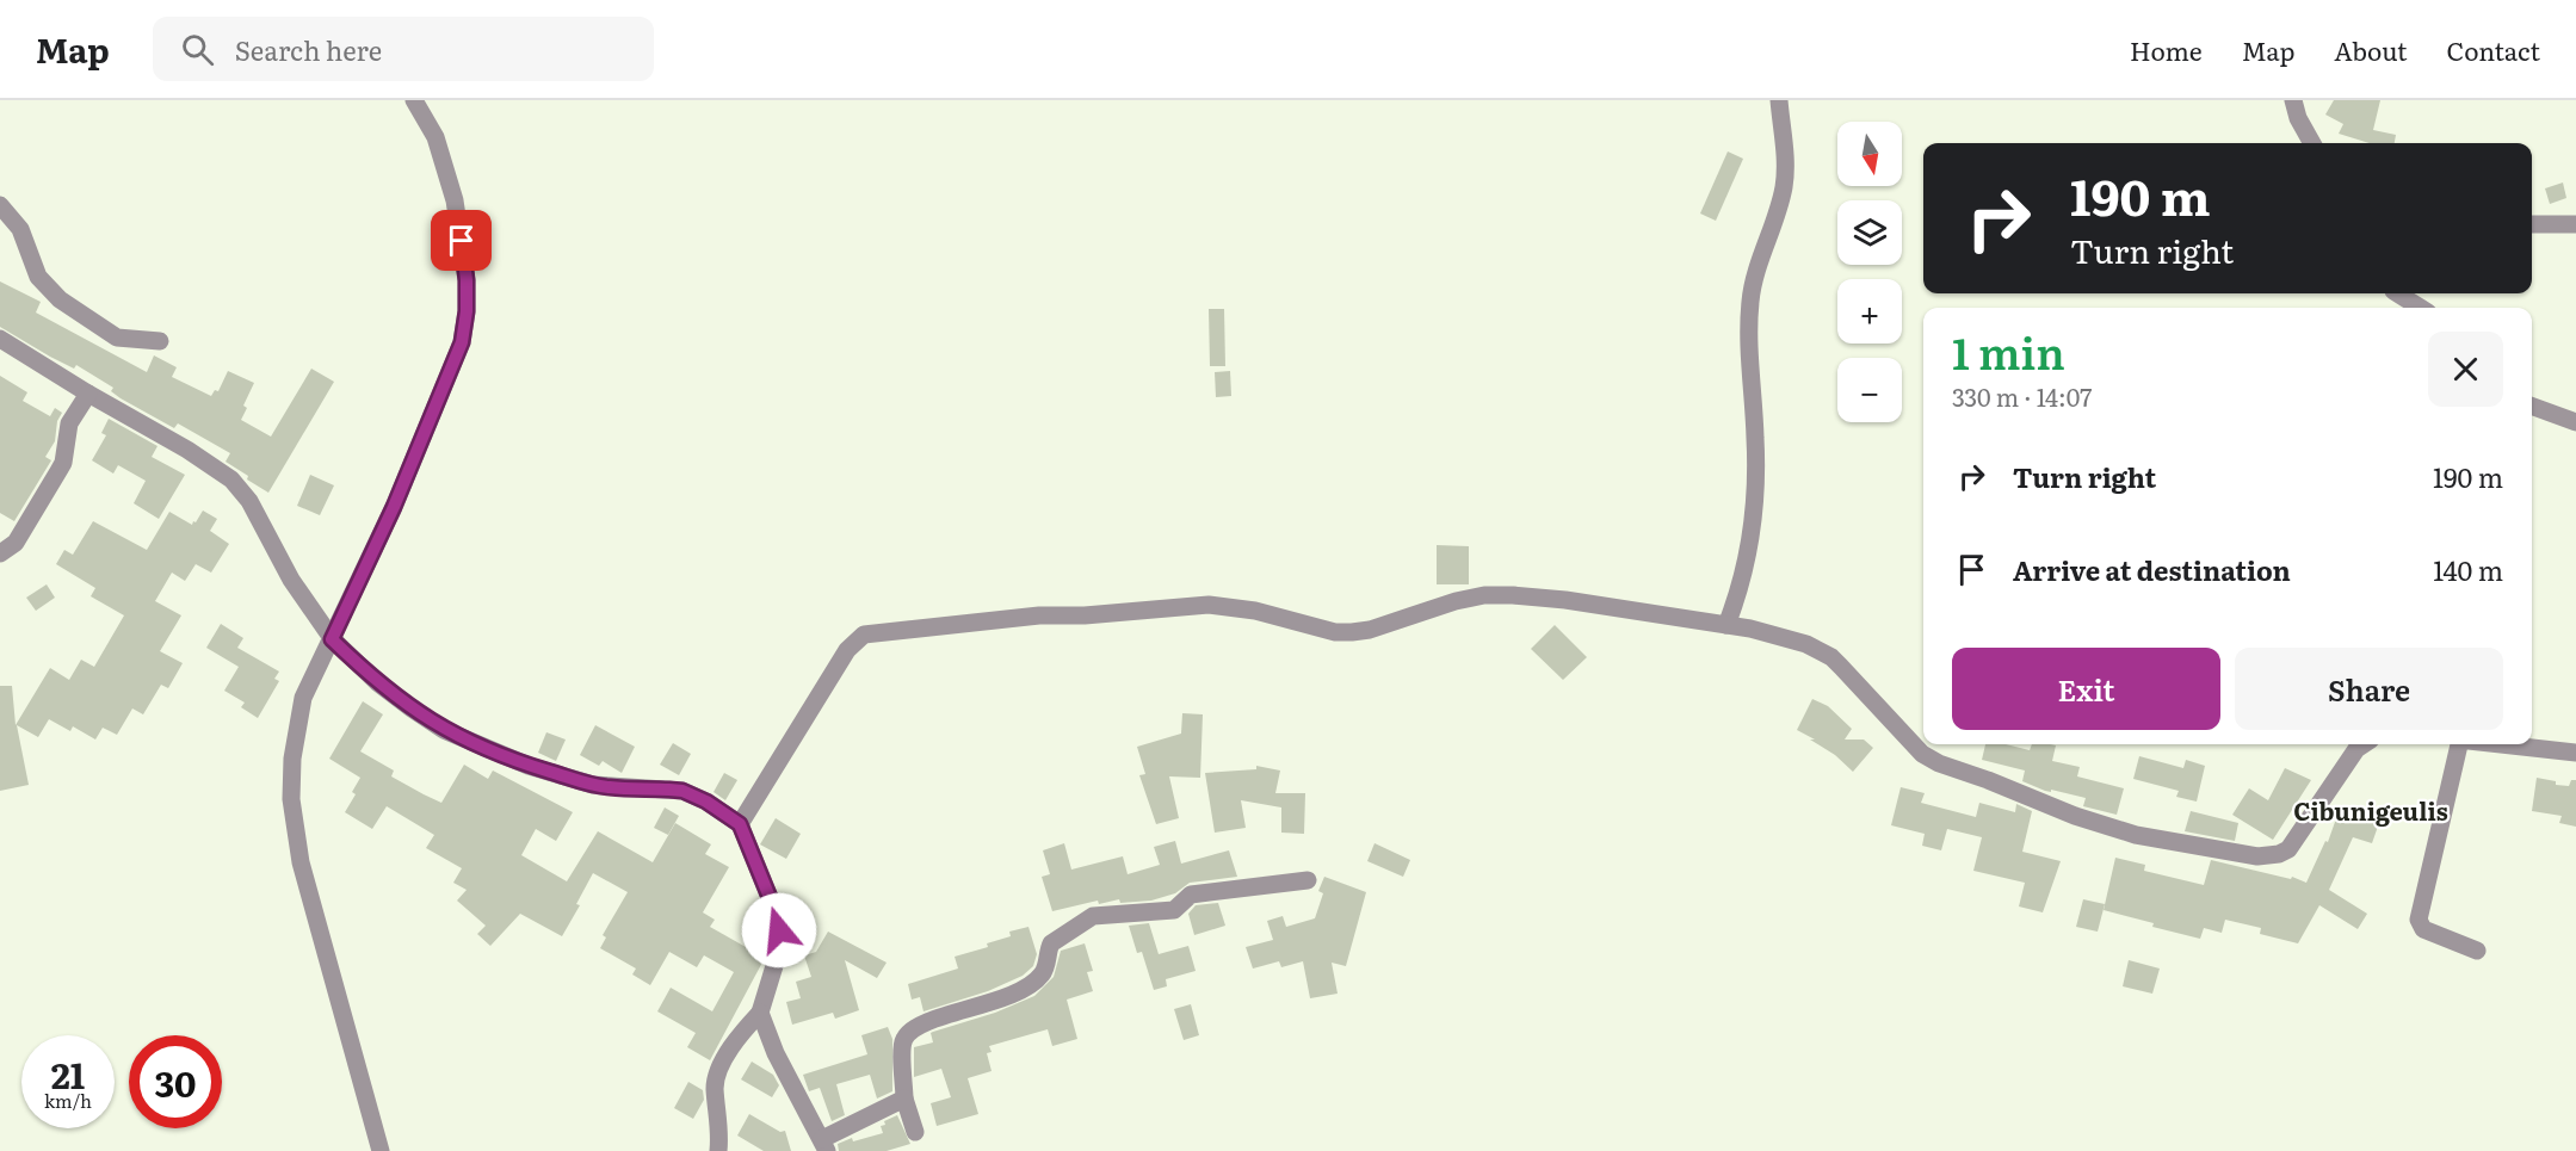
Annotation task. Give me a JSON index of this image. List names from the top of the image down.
{
  "districts": ["Cibunigeulis"],
  "north": "bottom",
  "page": {
    "header": "Map",
    "search": "Search here",
    "nav": [
      "Home",
      "Map",
      "About",
      "Contact"
    ],
    "map_buttons": ["+", "−"],
    "turn": ["190 m", "Turn right"],
    "heading": ["1 min", "330 m · 14:07"],
    "list": [
      {
        "name": "Turn right",
        "value": "190 m"
      },
      {
        "name": "Arrive at destination",
        "value": "140 m"
      }
    ],
    "buttons": ["Exit", "Share"],
    "speed": "21 km/h",
    "limit": "30"
  }
}
